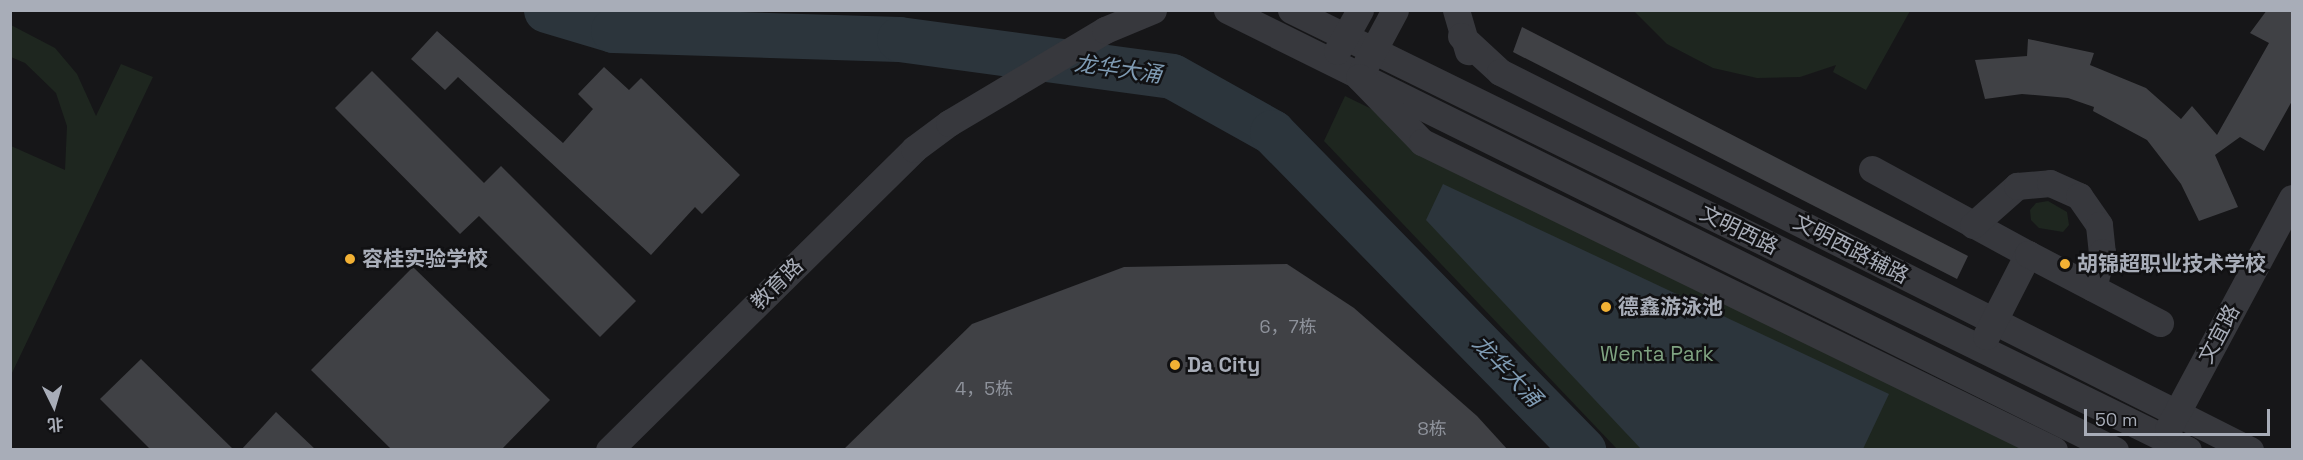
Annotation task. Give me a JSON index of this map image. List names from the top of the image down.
{
  "streets": {
    "street": [
      "文明西路",
      "文明西路辅路",
      "教育路",
      "文宜路"
    ]
  },
  "crossings": [
    ["文明西路", "文宜路"],
    ["文明西路辅路", "文宜路"]
  ],
  "water": ["龙华大涌"],
  "parks": ["Wenta Park"],
  "places": [
    "容桂实验学校",
    "胡锦超职业技术学校",
    "德鑫游泳池",
    "Da City"
  ],
  "house_numbers": ["6，7栋", "4，5栋", "8栋"],
  "scale_bar": "50 m",
  "north": "bottom"
}
